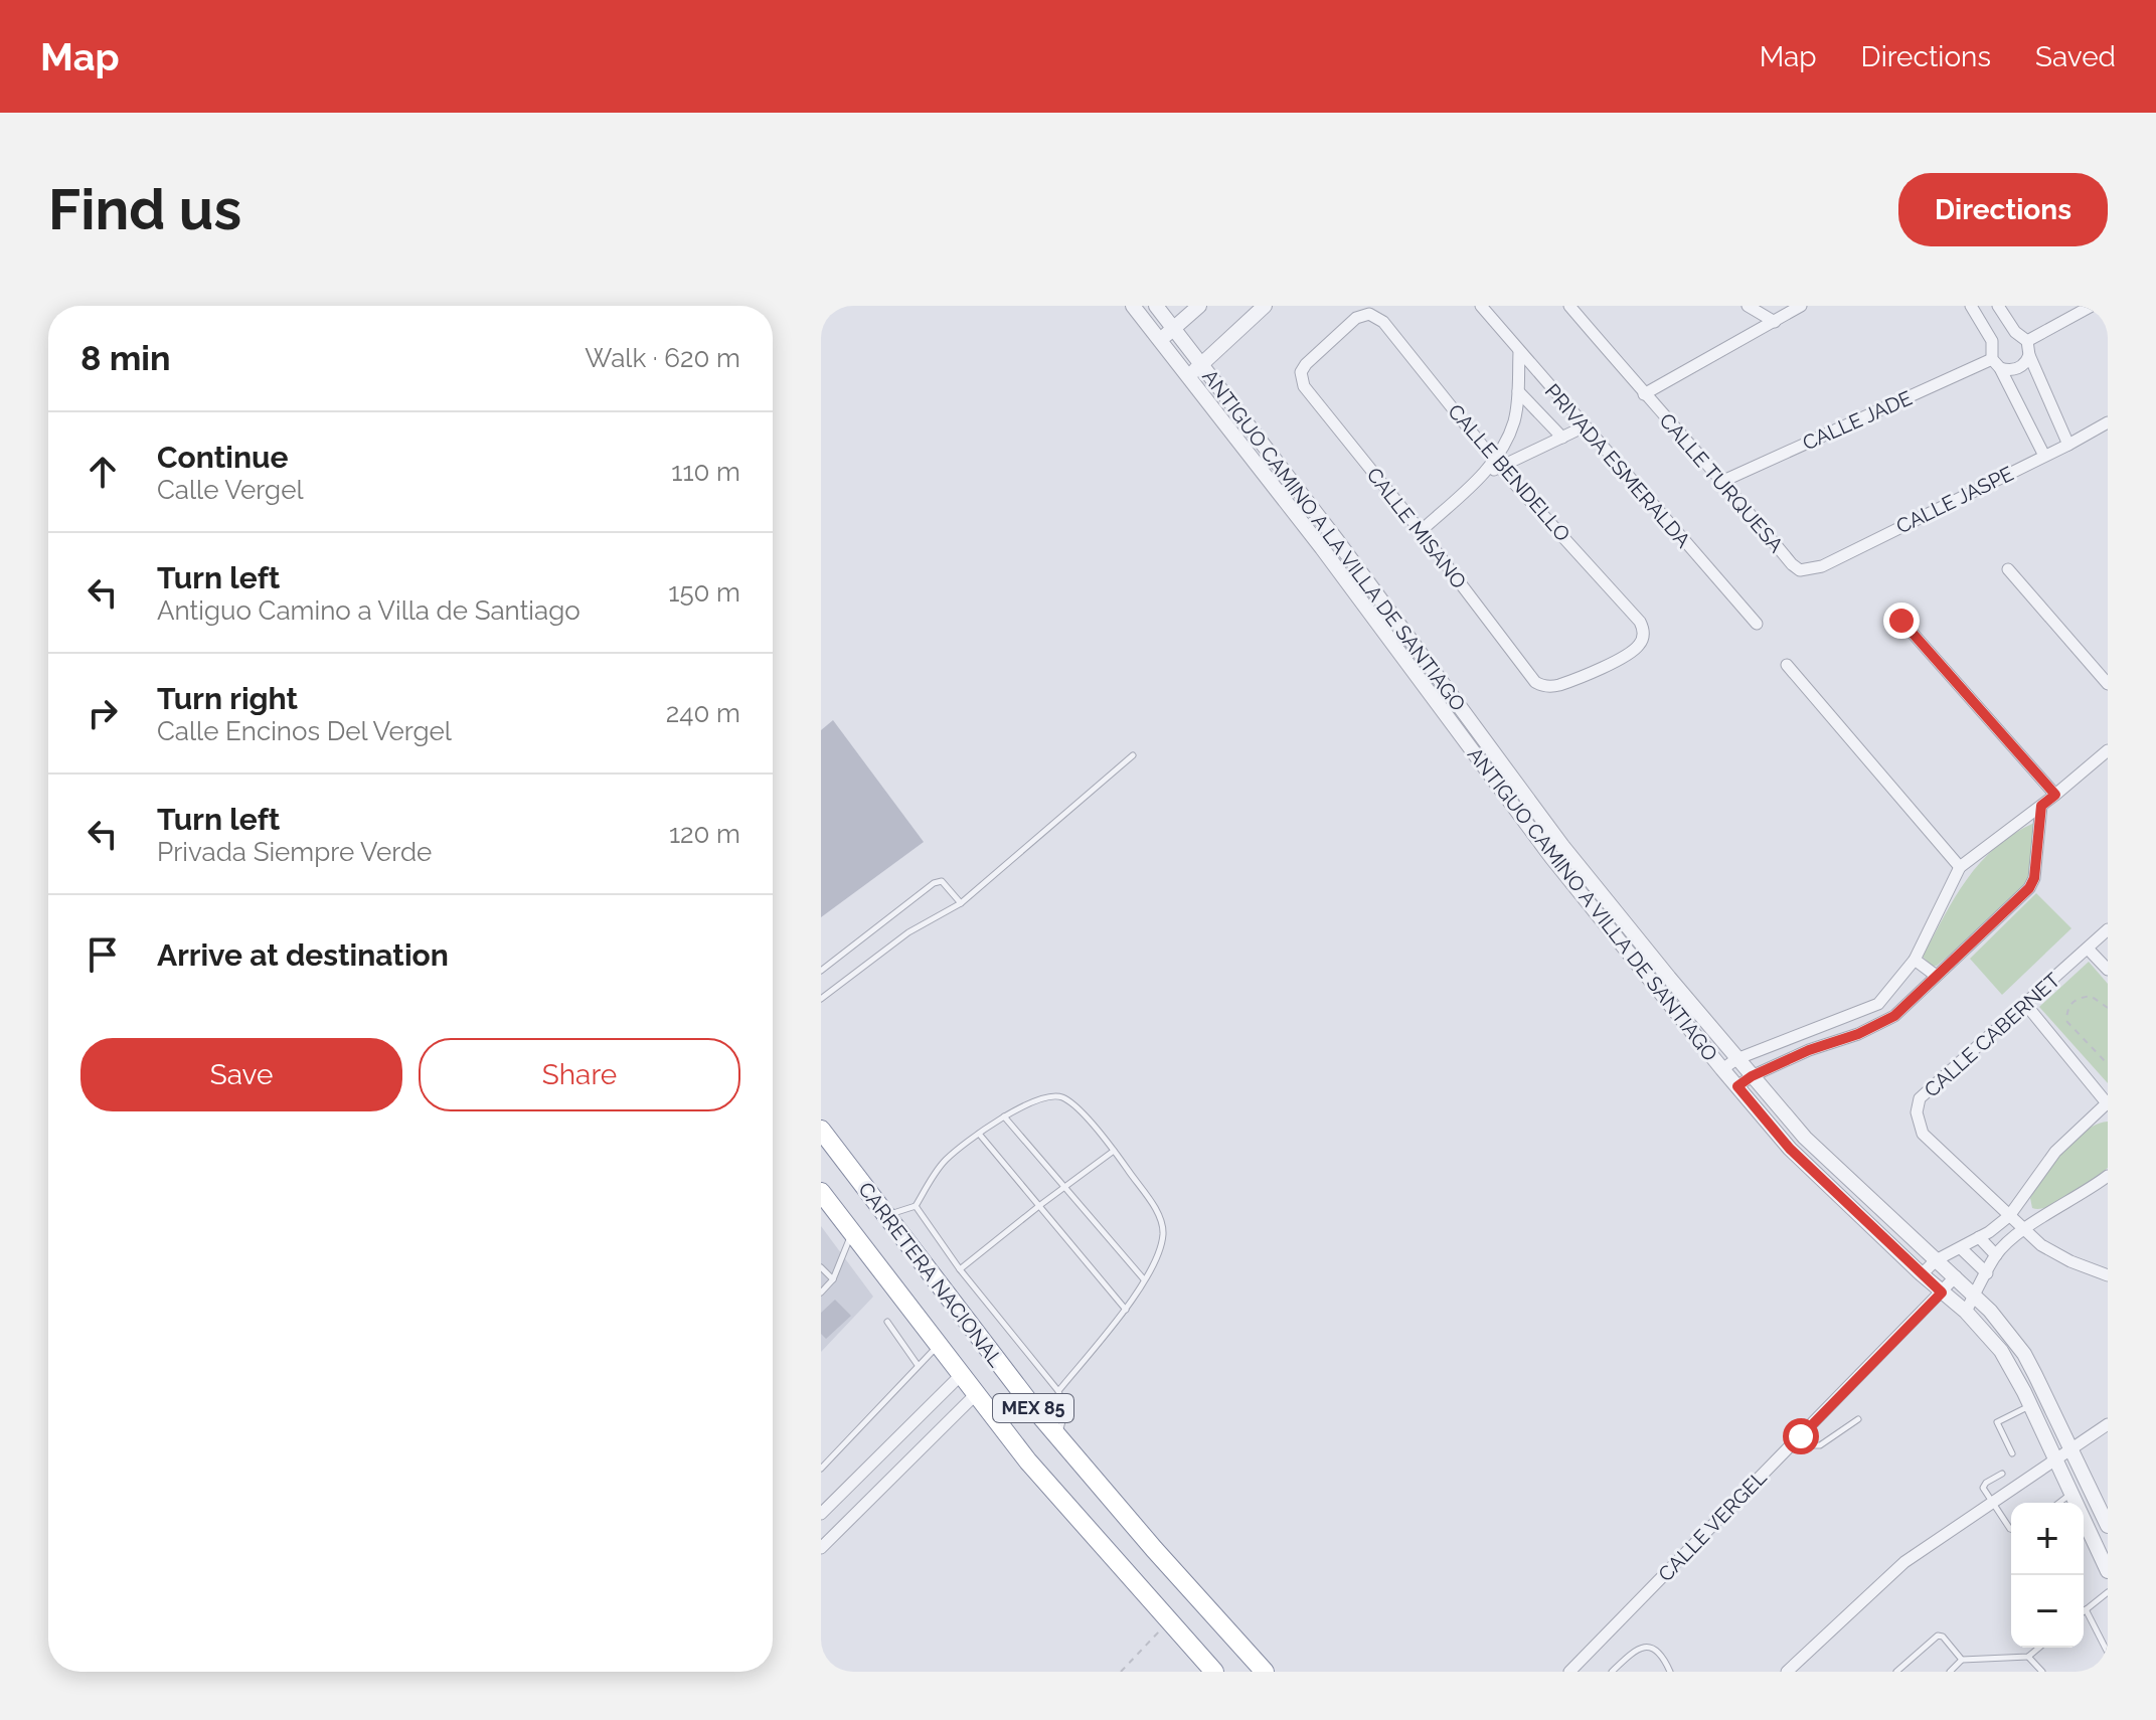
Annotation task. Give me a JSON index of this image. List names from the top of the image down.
{
  "streets": {
    "highway": ["CARRETERA NACIONAL", "MEX 85"],
    "street": [
      "CALLE JADE",
      "PRIVADA ESMERALDA",
      "CALLE BENDELLO",
      "CALLE TURQUESA",
      "CALLE JASPE",
      "CALLE MISANO",
      "ANTIGUO CAMINO A LA VILLA DE SANTIAGO",
      "ANTIGUO CAMINO A VILLA DE SANTIAGO",
      "CALLE CABERNET",
      "CALLE VERGEL"
    ]
  },
  "crossings": [
    ["CALLE JADE", "CALLE TURQUESA"],
    ["CALLE BENDELLO", "CALLE MISANO"],
    ["CALLE TURQUESA", "CALLE JASPE"],
    ["ANTIGUO CAMINO A LA VILLA DE SANTIAGO", "CALLE VERGEL"],
    ["ANTIGUO CAMINO A VILLA DE SANTIAGO", "CALLE VERGEL"]
  ],
  "page": {
    "header": "Map",
    "nav": ["Map", "Directions", "Saved"],
    "buttons": [
      "Directions",
      ["Save", "Share"]
    ],
    "title": "Find us",
    "heading": ["8 min", "Walk · 620 m"],
    "list": [
      ["Continue", "Calle Vergel", "110 m"],
      ["Turn left", "Antiguo Camino a Villa de Santiago", "150 m"],
      ["Turn right", "Calle Encinos Del Vergel", "240 m"],
      ["Turn left", "Privada Siempre Verde", "120 m"],
      "Arrive at destination"
    ],
    "map_buttons": ["+", "−"]
  }
}
